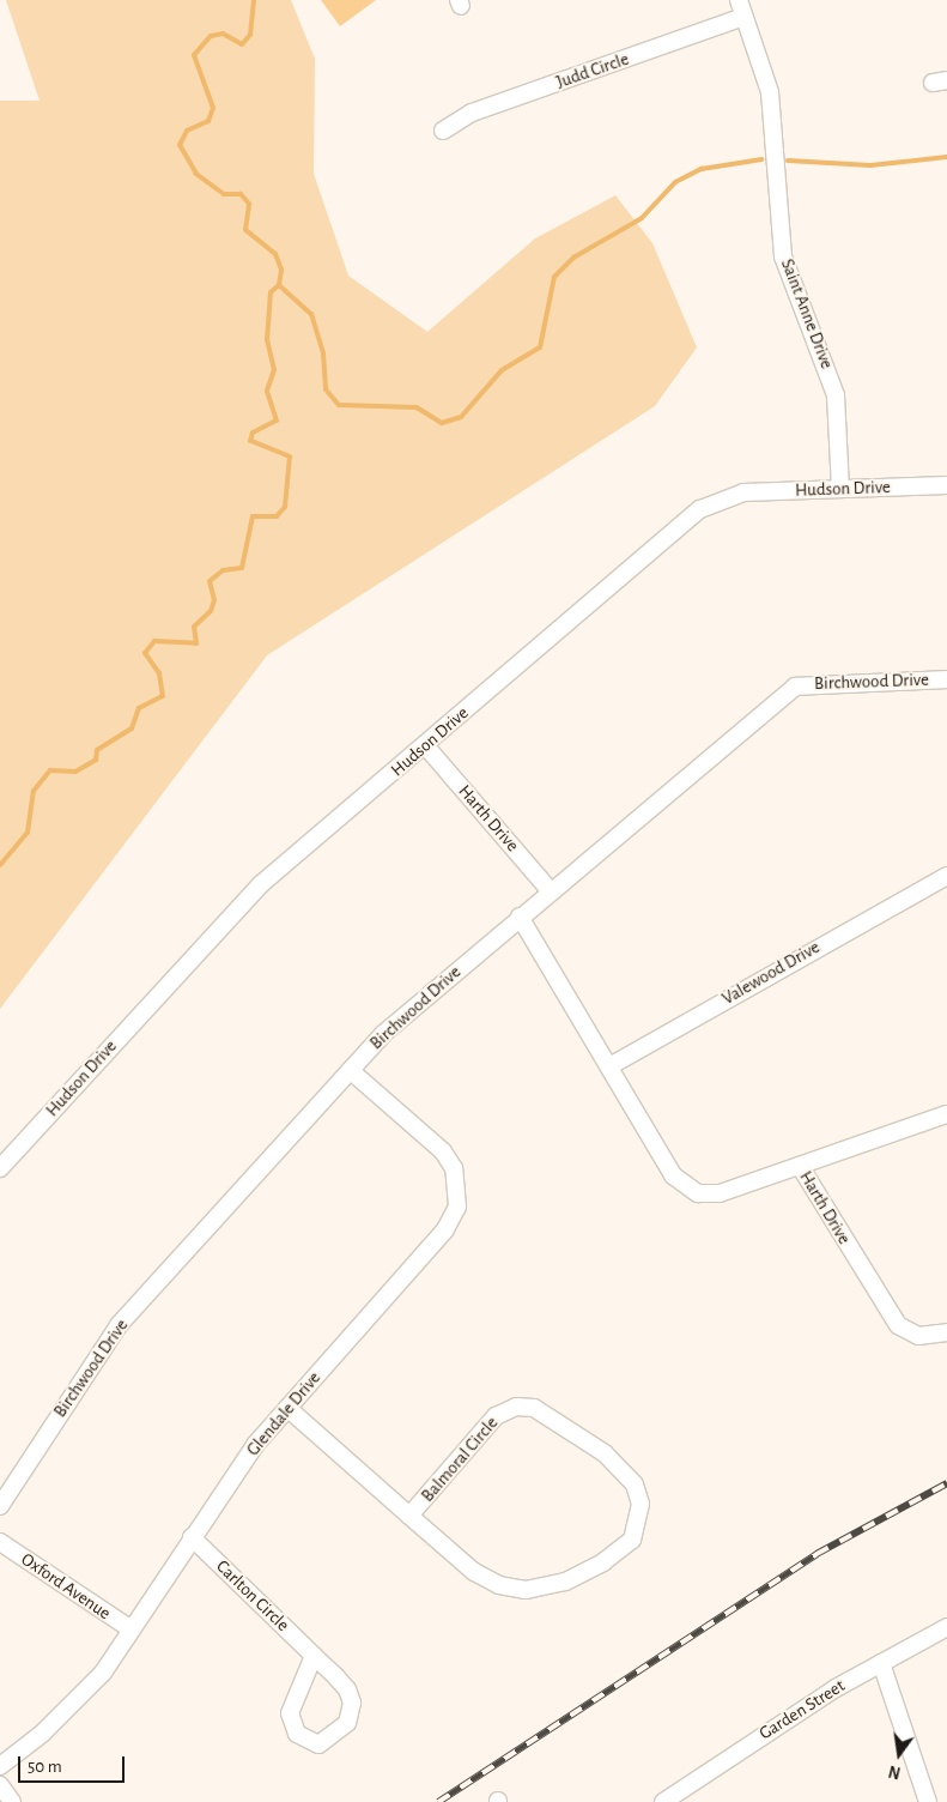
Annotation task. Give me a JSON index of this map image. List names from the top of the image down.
{
  "streets": {
    "street": [
      "Judd Circle",
      "Saint Anne Drive",
      "Hudson Drive",
      "Birchwood Drive",
      "Harth Drive",
      "Valewood Drive",
      "Glendale Drive",
      "Balmoral Circle",
      "Oxford Avenue",
      "Carlton Circle",
      "Garden Street"
    ]
  },
  "crossings": [
    ["Judd Circle", "Saint Anne Drive"],
    ["Saint Anne Drive", "Hudson Drive"],
    ["Hudson Drive", "Harth Drive"],
    ["Birchwood Drive", "Harth Drive"],
    ["Birchwood Drive", "Glendale Drive"],
    ["Harth Drive", "Valewood Drive"],
    ["Glendale Drive", "Balmoral Circle"],
    ["Glendale Drive", "Oxford Avenue"],
    ["Glendale Drive", "Carlton Circle"]
  ],
  "scale_bar": "50 m",
  "north": "bottom"
}
